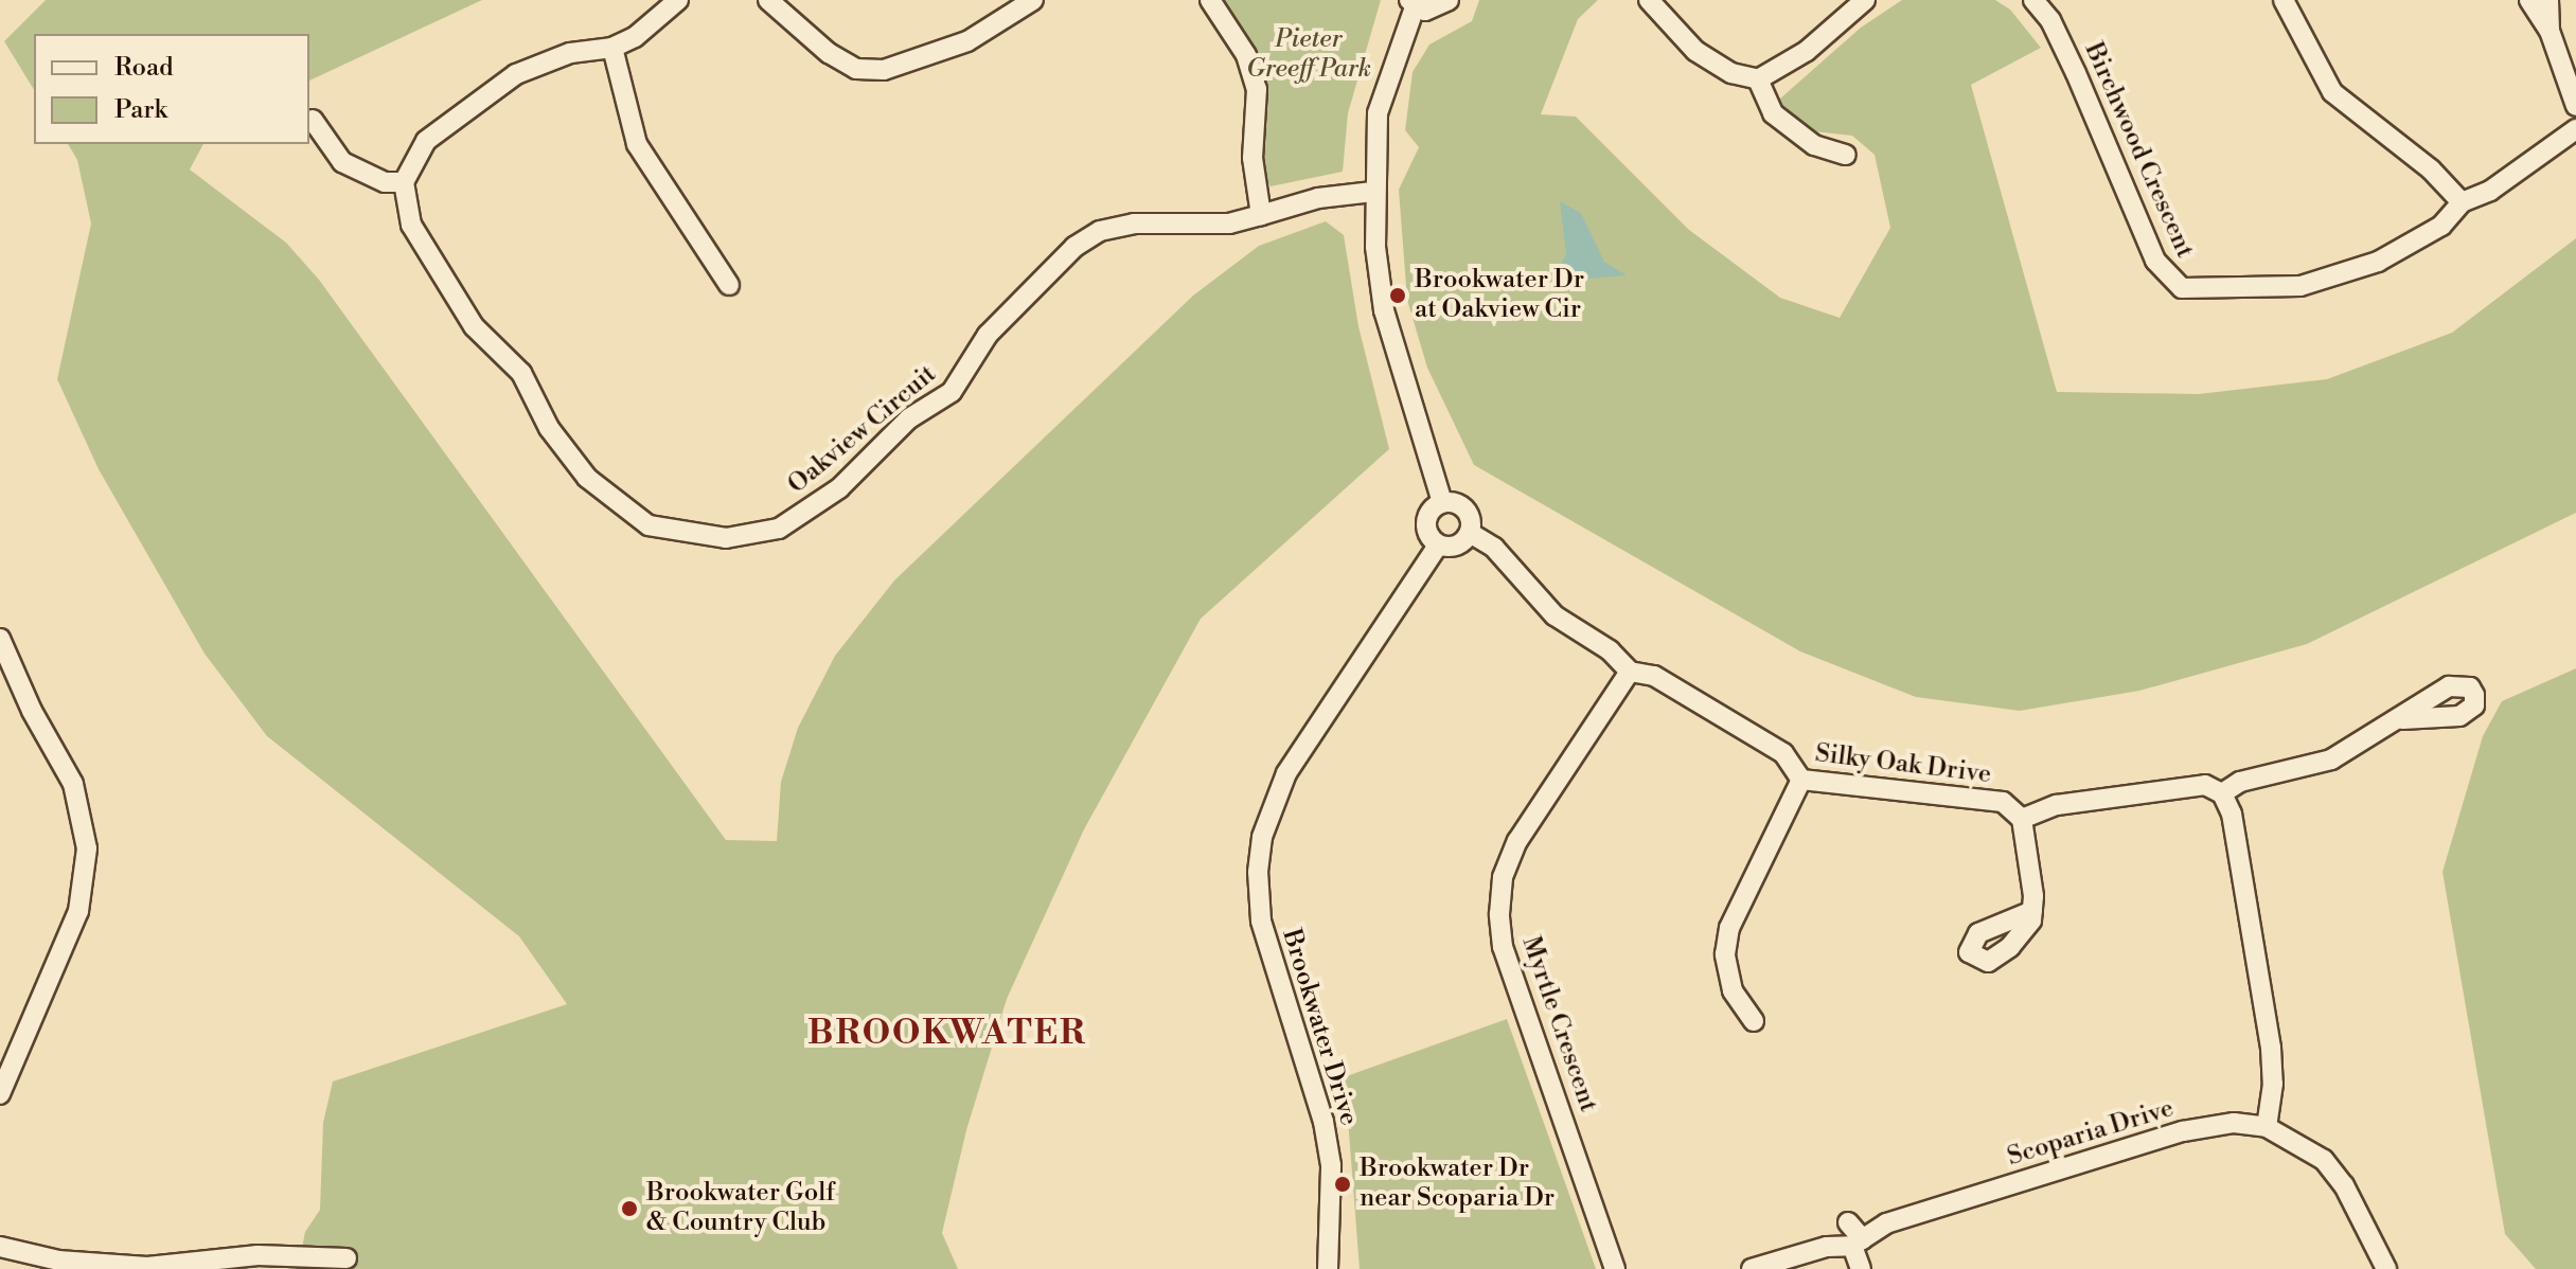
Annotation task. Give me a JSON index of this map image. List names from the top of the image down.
{
  "streets": {
    "street": [
      "Birchwood Crescent",
      "Oakview Circuit",
      "Silky Oak Drive",
      "Myrtle Crescent",
      "Brookwater Drive",
      "Scoparia Drive"
    ]
  },
  "crossings": [
    ["Silky Oak Drive", "Myrtle Crescent"],
    ["Silky Oak Drive", "Brookwater Drive"]
  ],
  "districts": ["BROOKWATER"],
  "parks": ["Pieter Greeff Park"],
  "places": ["Brookwater Dr at Oakview Cir", "Brookwater Dr near Scoparia Dr", "Brookwater Golf & Country Club"],
  "legend": ["Road", "Park"]
}
